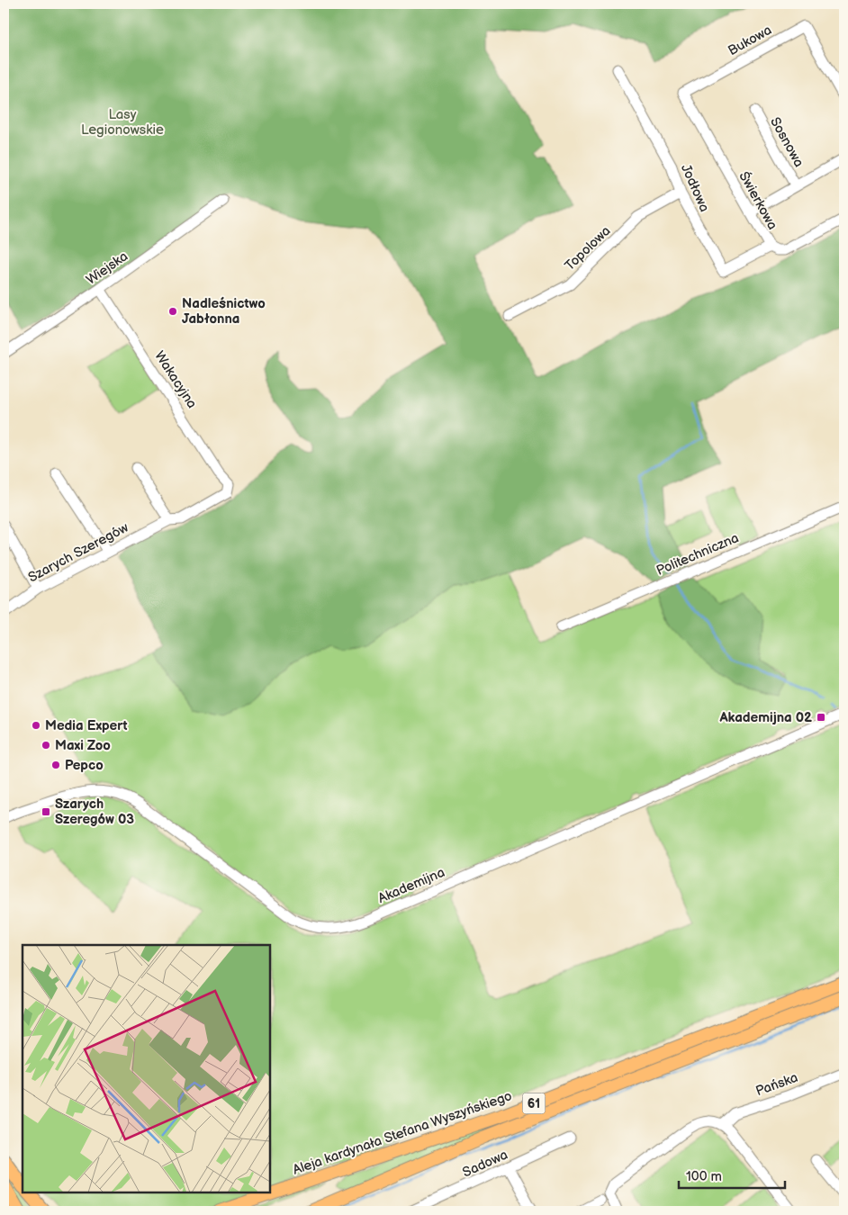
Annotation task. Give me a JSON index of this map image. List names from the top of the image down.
{
  "streets": {
    "main road": ["61", "Aleja kardynała Stefana Wyszyńskiego"],
    "street": [
      "Bukowa",
      "Sosnowa",
      "Jodłowa",
      "Świerkowa",
      "Topolowa",
      "Wiejska",
      "Wakacyjna",
      "Szarych Szeregów",
      "Politechniczna",
      "Akademijna",
      "Pańska",
      "Sadowa"
    ]
  },
  "crossings": [
    ["Bukowa", "Świerkowa"],
    ["Sosnowa", "Świerkowa"],
    ["Jodłowa", "Świerkowa"],
    ["Jodłowa", "Topolowa"],
    ["Wiejska", "Wakacyjna"],
    ["Wakacyjna", "Szarych Szeregów"]
  ],
  "parks": ["Lasy Legionowskie"],
  "places": {
    "other": [
      "Nadleśnictwo Jabłonna",
      "Media Expert",
      "Maxi Zoo",
      "Pepco"
    ],
    "transit": ["Akademijna 02", "Szarych Szeregów 03"]
  },
  "scale_bar": "100 m"
}
